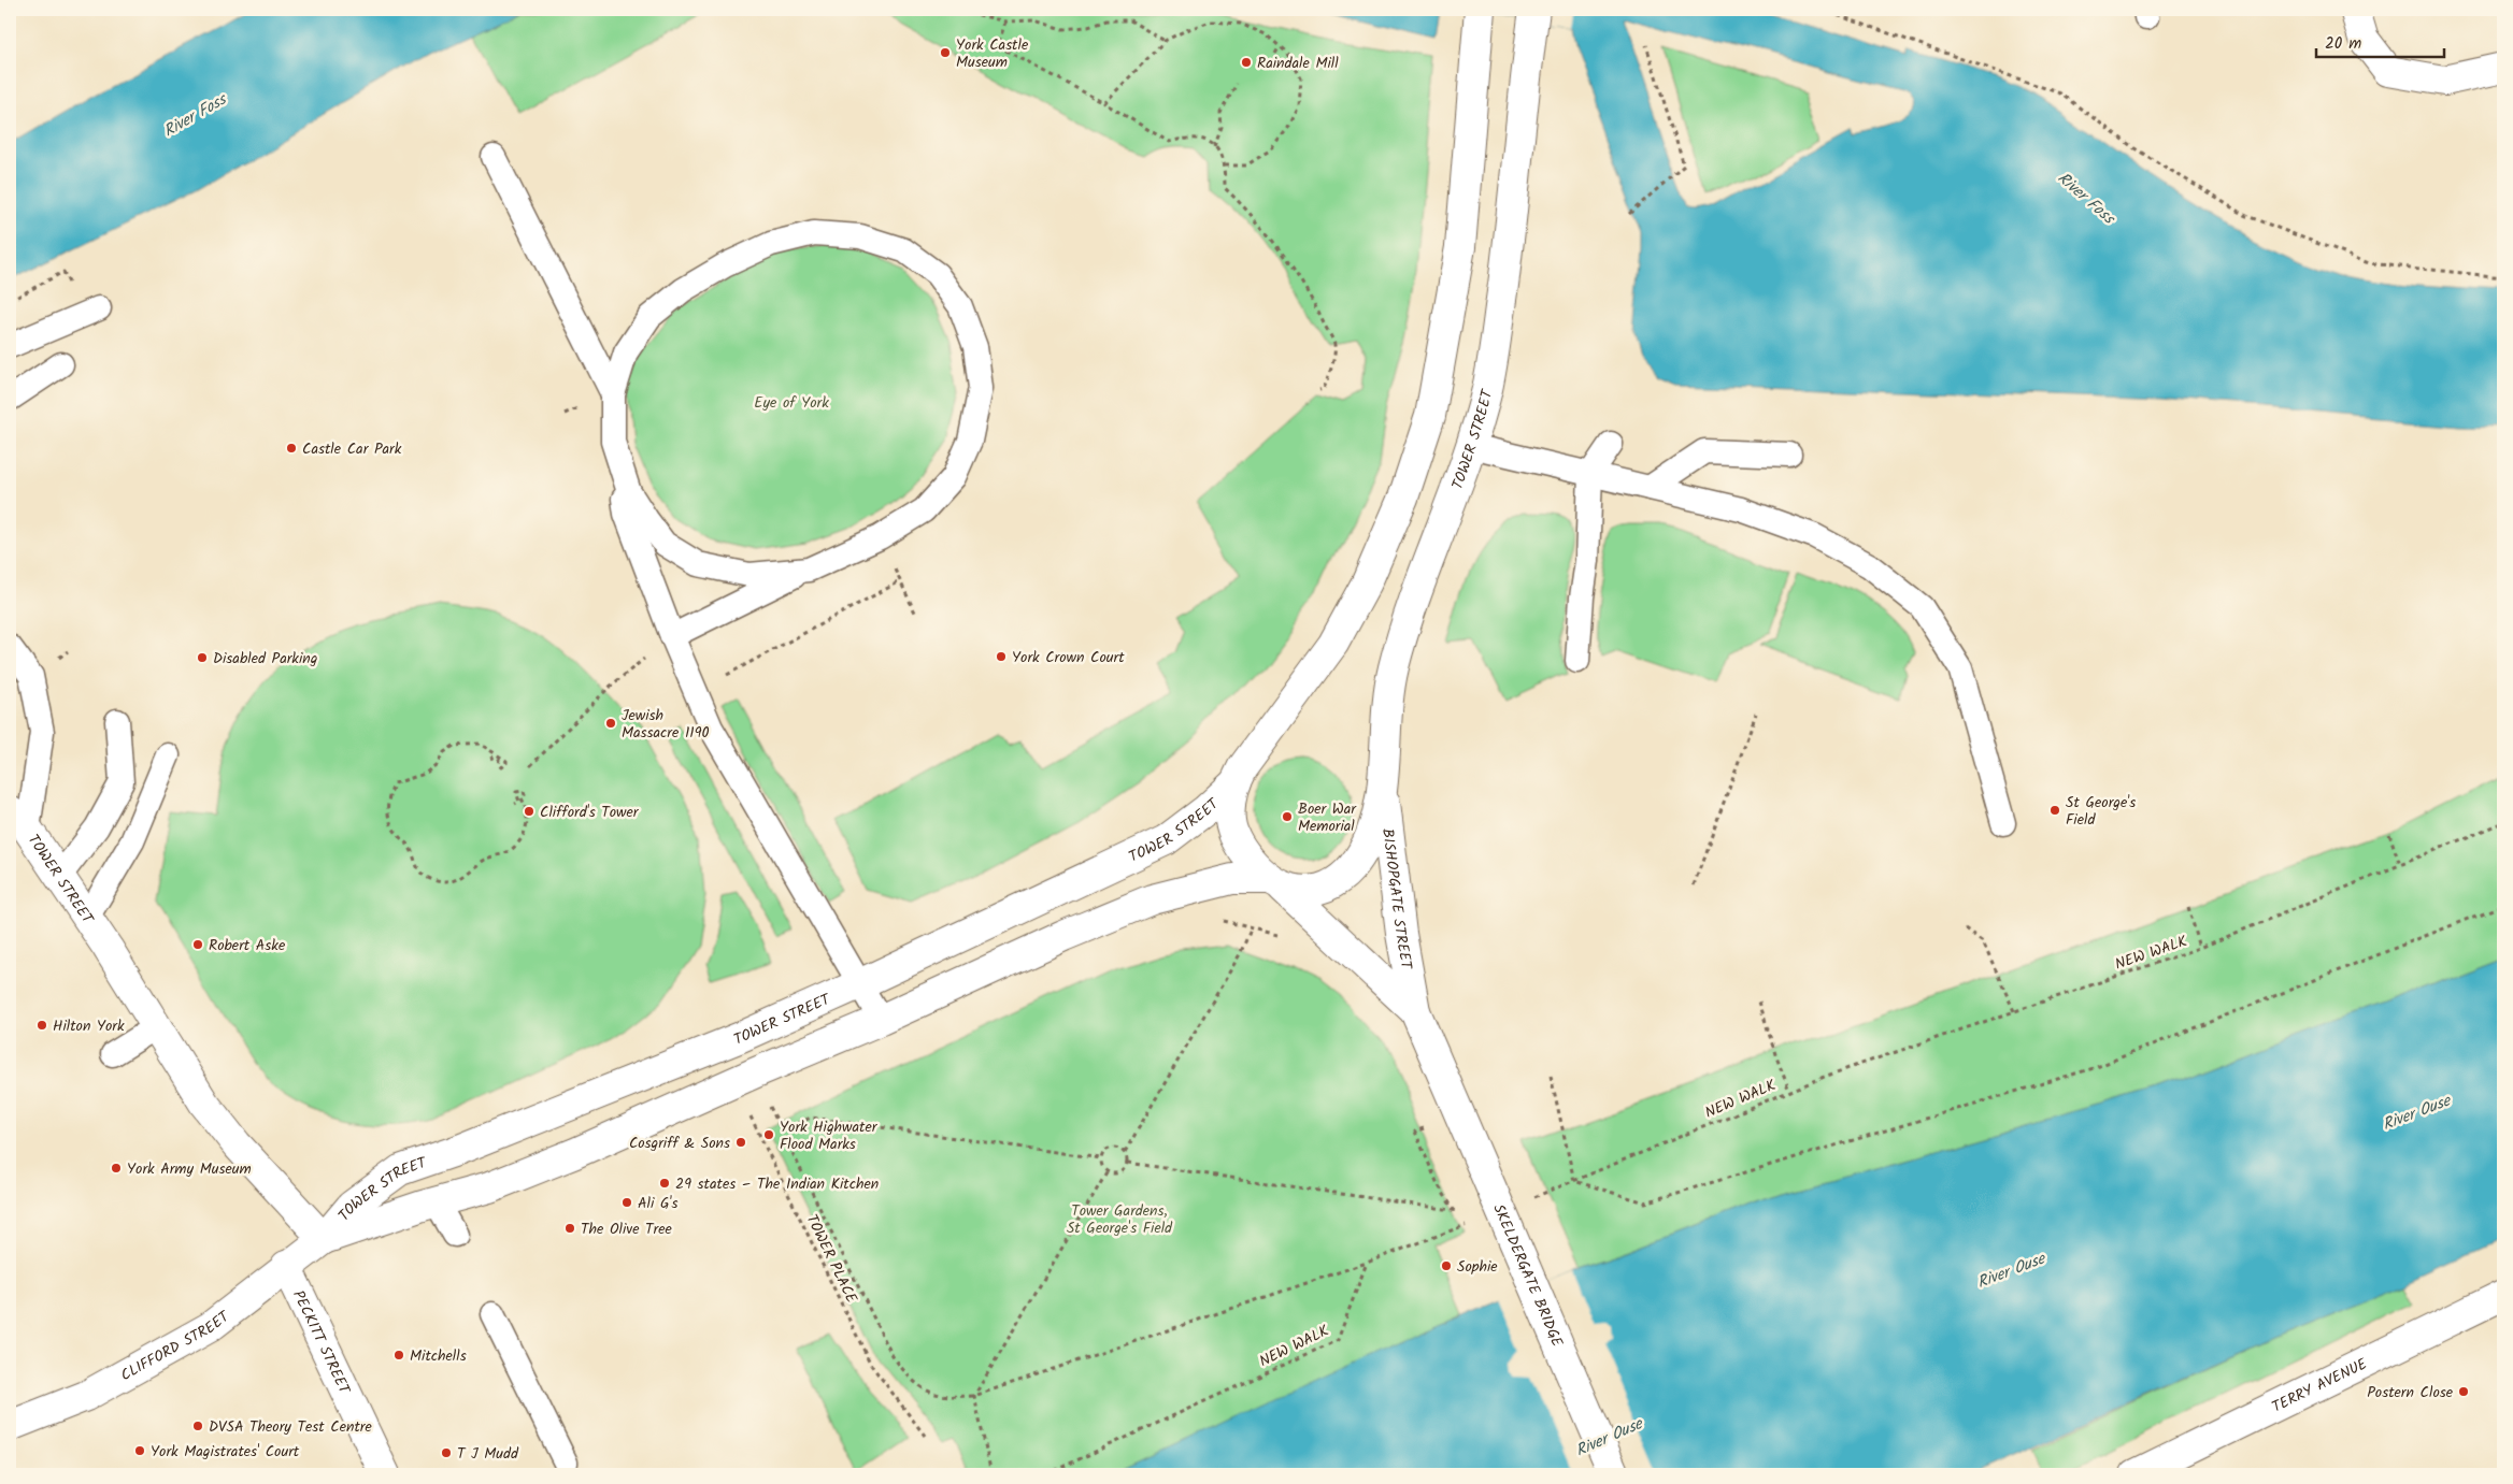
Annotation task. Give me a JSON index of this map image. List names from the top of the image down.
{
  "streets": {
    "main road": [
      "TOWER STREET",
      "BISHOPGATE STREET",
      "SKELDERGATE BRIDGE",
      "PECKITT STREET",
      "CLIFFORD STREET",
      "TERRY AVENUE"
    ],
    "path": ["NEW WALK", "TOWER PLACE"]
  },
  "crossings": [
    ["TOWER STREET", "BISHOPGATE STREET"],
    ["TOWER STREET", "TOWER PLACE"],
    ["TOWER STREET", "CLIFFORD STREET"],
    ["BISHOPGATE STREET", "SKELDERGATE BRIDGE"],
    ["PECKITT STREET", "CLIFFORD STREET"]
  ],
  "water": ["River Foss", "River Ouse"],
  "parks": ["Eye of York", "Tower Gardens, St George's Field"],
  "places": [
    "York Castle Museum",
    "Raindale Mill",
    "Castle Car Park",
    "York Crown Court",
    "Disabled Parking",
    "Jewish Massacre 1190",
    "St George's Field",
    "Clifford's Tower",
    "Boer War Memorial",
    "Robert Aske",
    "Hilton York",
    "York Highwater Flood Marks",
    "Cosgriff & Sons",
    "York Army Museum",
    "29 states – The Indian Kitchen",
    "Ali G's",
    "The Olive Tree",
    "Sophie",
    "Mitchells",
    "Postern Close",
    "DVSA Theory Test Centre",
    "York Magistrates' Court",
    "T J Mudd"
  ],
  "scale_bar": "20 m"
}
